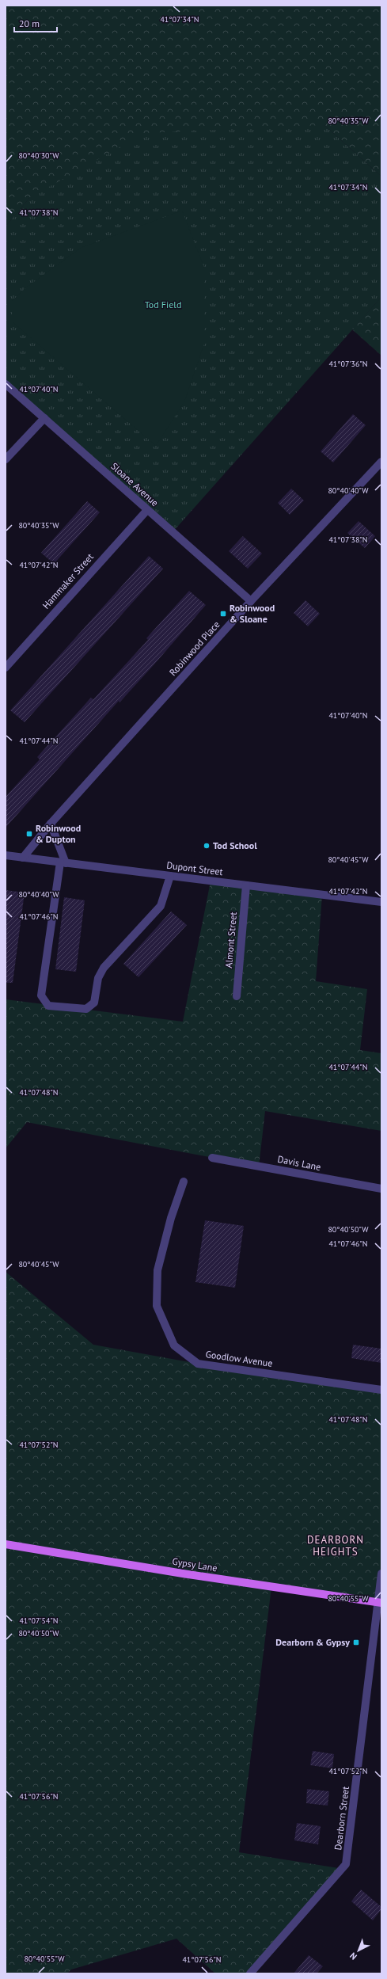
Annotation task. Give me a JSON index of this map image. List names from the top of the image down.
{
  "streets": {
    "main road": ["Gypsy Lane"],
    "street": [
      "Sloane Avenue",
      "Hammaker Street",
      "Robinwood Place",
      "Dupont Street",
      "Almont Street",
      "Davis Lane",
      "Goodlow Avenue",
      "Dearborn Street"
    ]
  },
  "crossings": [
    ["Sloane Avenue", "Hammaker Street"],
    ["Sloane Avenue", "Robinwood Place"],
    ["Robinwood Place", "Dupont Street"],
    ["Dupont Street", "Almont Street"],
    ["Gypsy Lane", "Dearborn Street"]
  ],
  "districts": ["DEARBORN HEIGHTS"],
  "parks": ["Tod Field"],
  "places": {
    "transit": ["Robinwood & Sloane", "Robinwood & Dupton", "Dearborn & Gypsy"],
    "other": ["Tod School"]
  },
  "scale_bar": "20 m",
  "north": "bottom left",
  "coordinates": [
    "41°07'34\"N",
    "80°40'35\"W",
    "80°40'30\"W",
    "41°07'38\"N",
    "41°07'36\"N",
    "41°07'40\"N",
    "80°40'40\"W",
    "41°07'42\"N",
    "41°07'44\"N",
    "80°40'45\"W",
    "41°07'46\"N",
    "41°07'48\"N",
    "80°40'50\"W",
    "41°07'52\"N",
    "80°40'55\"W",
    "41°07'54\"N",
    "41°07'56\"N"
  ]
}
